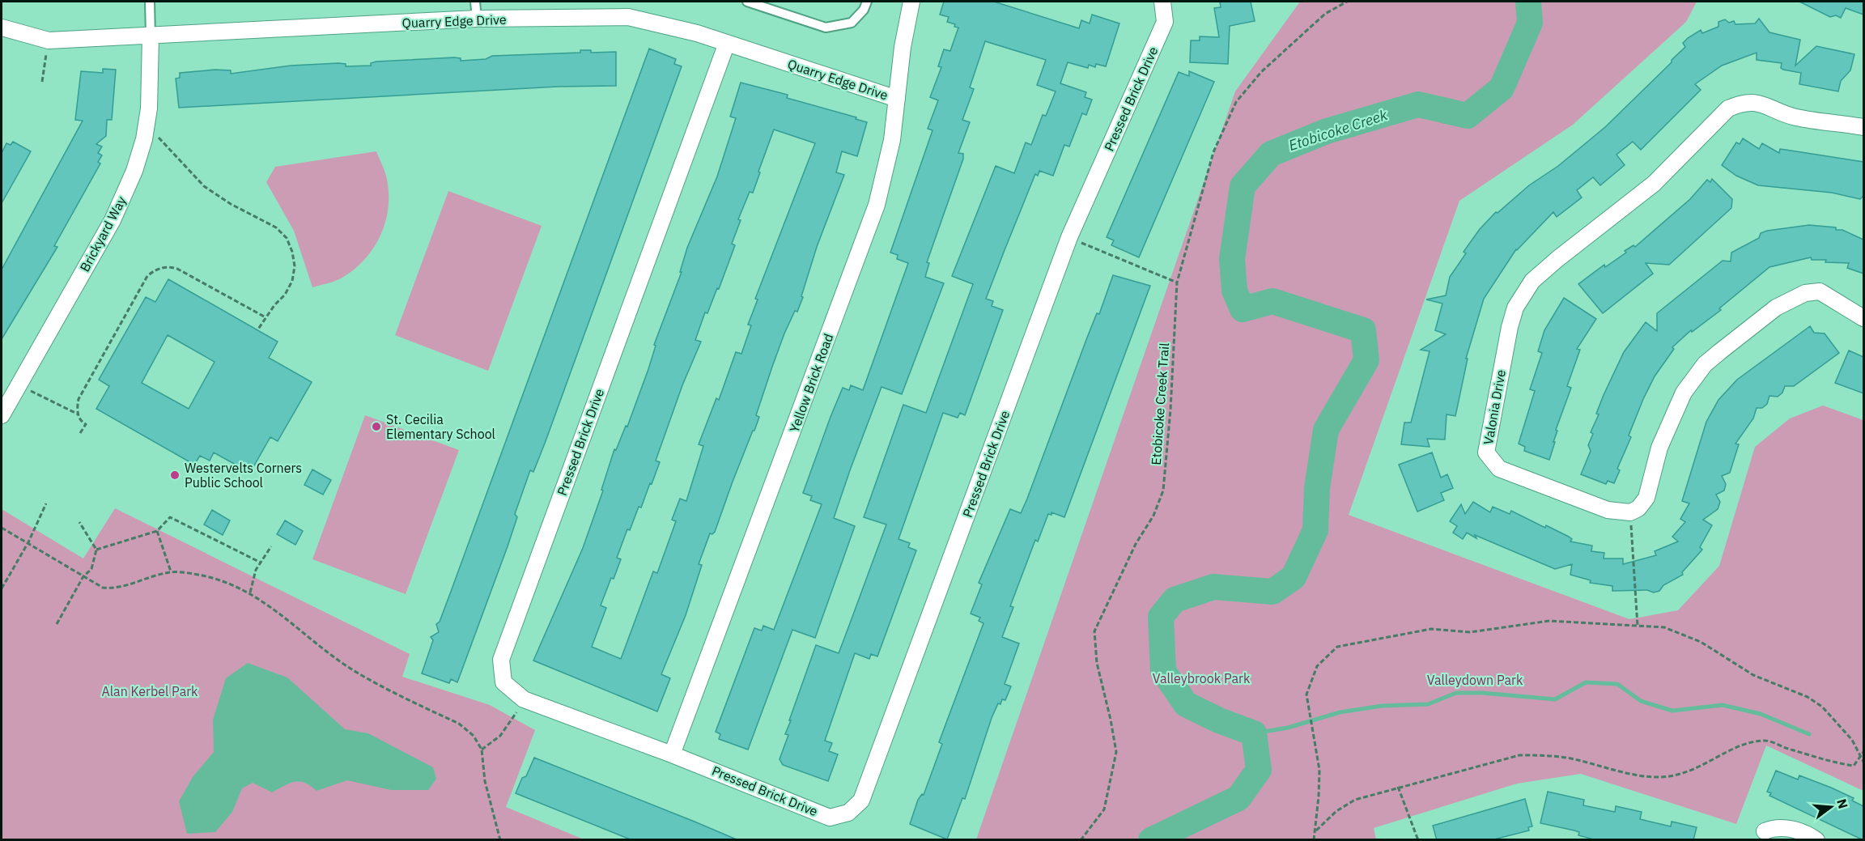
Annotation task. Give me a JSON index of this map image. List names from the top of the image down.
{
  "streets": {
    "street": [
      "Quarry Edge Drive",
      "Pressed Brick Drive",
      "Brickyard Way",
      "Yellow Brick Road",
      "Valonia Drive"
    ],
    "path": ["Etobicoke Creek Trail"]
  },
  "crossings": [
    ["Quarry Edge Drive", "Pressed Brick Drive"],
    ["Quarry Edge Drive", "Brickyard Way"],
    ["Quarry Edge Drive", "Yellow Brick Road"],
    ["Pressed Brick Drive", "Yellow Brick Road"]
  ],
  "water": ["Etobicoke Creek"],
  "parks": ["Valleybrook Park", "Valleydown Park", "Alan Kerbel Park"],
  "places": ["St. Cecilia Elementary School", "Westervelts Corners Public School"],
  "north": "right"
}
